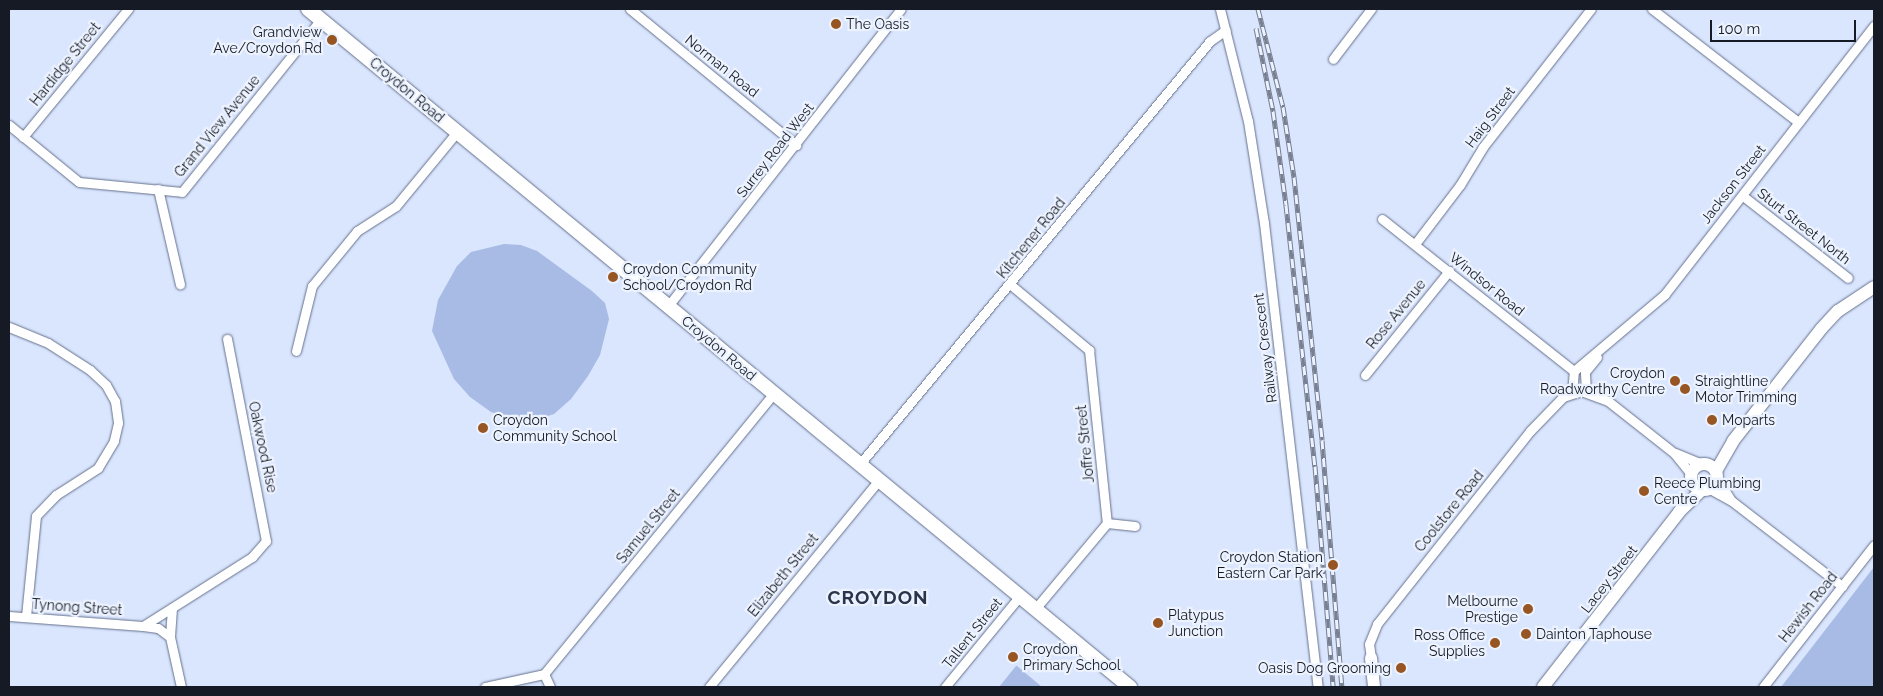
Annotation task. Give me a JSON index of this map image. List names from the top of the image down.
{
  "streets": {
    "main road": ["Croydon Road"],
    "street": [
      "Hardidge Street",
      "Norman Road",
      "Haig Street",
      "Grand View Avenue",
      "Surrey Road West",
      "Jackson Street",
      "Sturt Street North",
      "Kitchener Road",
      "Windsor Road",
      "Rose Avenue",
      "Railway Crescent",
      "Joffre Street",
      "Oakwood Rise",
      "Coolstore Road",
      "Samuel Street",
      "Elizabeth Street",
      "Lacey Street",
      "Tynong Street",
      "Hewish Road",
      "Tallent Street"
    ]
  },
  "crossings": [
    ["Hardidge Street", "Grand View Avenue"],
    ["Norman Road", "Surrey Road West"],
    ["Croydon Road", "Grand View Avenue"],
    ["Croydon Road", "Surrey Road West"],
    ["Croydon Road", "Kitchener Road"],
    ["Croydon Road", "Samuel Street"],
    ["Croydon Road", "Elizabeth Street"],
    ["Croydon Road", "Tallent Street"],
    ["Haig Street", "Windsor Road"],
    ["Jackson Street", "Sturt Street North"],
    ["Kitchener Road", "Railway Crescent"],
    ["Kitchener Road", "Joffre Street"],
    ["Windsor Road", "Rose Avenue"]
  ],
  "districts": ["CROYDON"],
  "places": [
    "The Oasis",
    "Grandview Ave/Croydon Rd",
    "Croydon Community School/Croydon Rd",
    "Croydon Roadworthy Centre",
    "Straightline Motor Trimming",
    "Moparts",
    "Croydon Community School",
    "Reece Plumbing Centre",
    "Croydon Station Eastern Car Park",
    "Melbourne Prestige",
    "Platypus Junction",
    "Dainton Taphouse",
    "Ross Office Supplies",
    "Croydon Primary School",
    "Oasis Dog Grooming"
  ],
  "scale_bar": "100 m"
}
